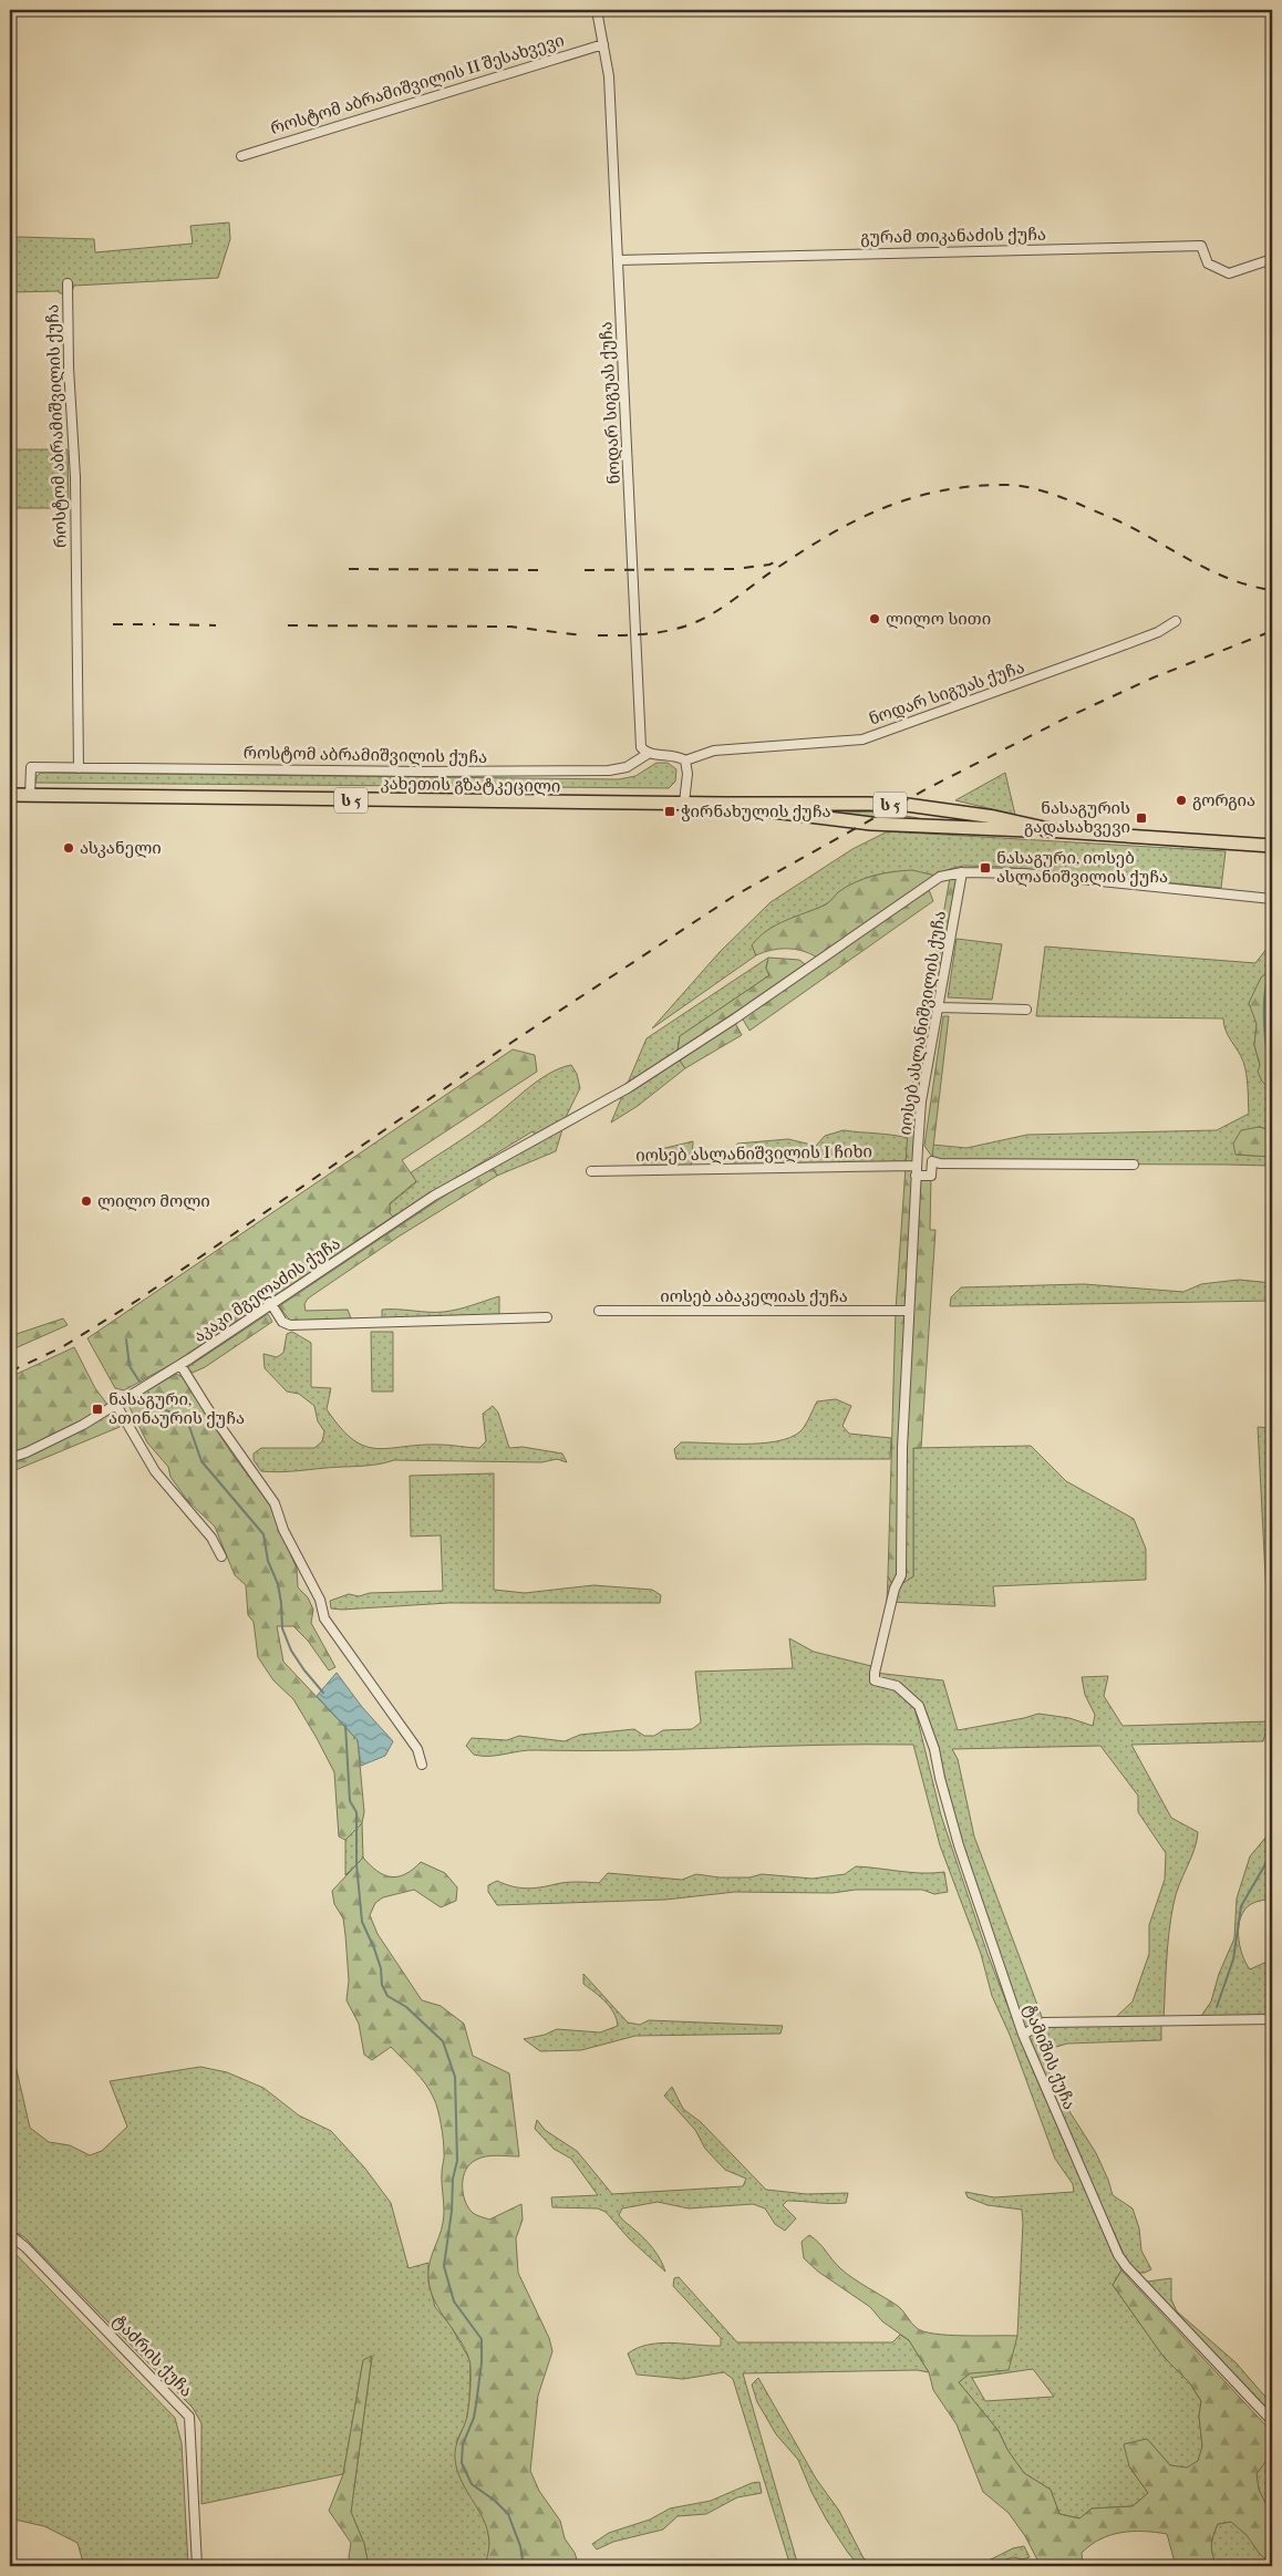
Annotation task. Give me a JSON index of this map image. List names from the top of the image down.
{
  "streets": {
    "highway": ["კახეთის გზატკეცილი", "ს 5"],
    "street": [
      "როსტომ აბრამიშვილის II შესახვევი",
      "გურამ თიკანაძის ქუჩა",
      "ნოდარ სიგუას ქუჩა",
      "როსტომ აბრამიშვილის ქუჩა",
      "იოსებ ასლანიშვილის ქუჩა",
      "იოსებ ასლანიშვილის I ჩიხი",
      "აკაკი მგელაძის ქუჩა",
      "იოსებ აბაკელიას ქუჩა",
      "ტამიშის ქუჩა",
      "ტაძრის ქუჩა"
    ]
  },
  "crossings": [
    ["როსტომ აბრამიშვილის II შესახვევი", "ნოდარ სიგუას ქუჩა"],
    ["გურამ თიკანაძის ქუჩა", "ნოდარ სიგუას ქუჩა"],
    ["ნოდარ სიგუას ქუჩა", "როსტომ აბრამიშვილის ქუჩა"],
    ["როსტომ აბრამიშვილის ქუჩა", "კახეთის გზატკეცილი"],
    ["იოსებ ასლანიშვილის ქუჩა", "იოსებ ასლანიშვილის I ჩიხი"],
    ["იოსებ ასლანიშვილის ქუჩა", "აკაკი მგელაძის ქუჩა"],
    ["იოსებ ასლანიშვილის ქუჩა", "იოსებ აბაკელიას ქუჩა"],
    ["იოსებ ასლანიშვილის ქუჩა", "ტამიშის ქუჩა"]
  ],
  "places": {
    "other": [
      "ლილო სითი",
      "გორგია",
      "ასკანელი",
      "ლილო მოლი"
    ],
    "transit": [
      "ჭირნახულის ქუჩა",
      "ნასაგურის გადასახვევი",
      "ნასაგური, იოსებ ასლანიშვილის ქუჩა",
      "ნასაგური, ათინაურის ქუჩა"
    ]
  }
}
